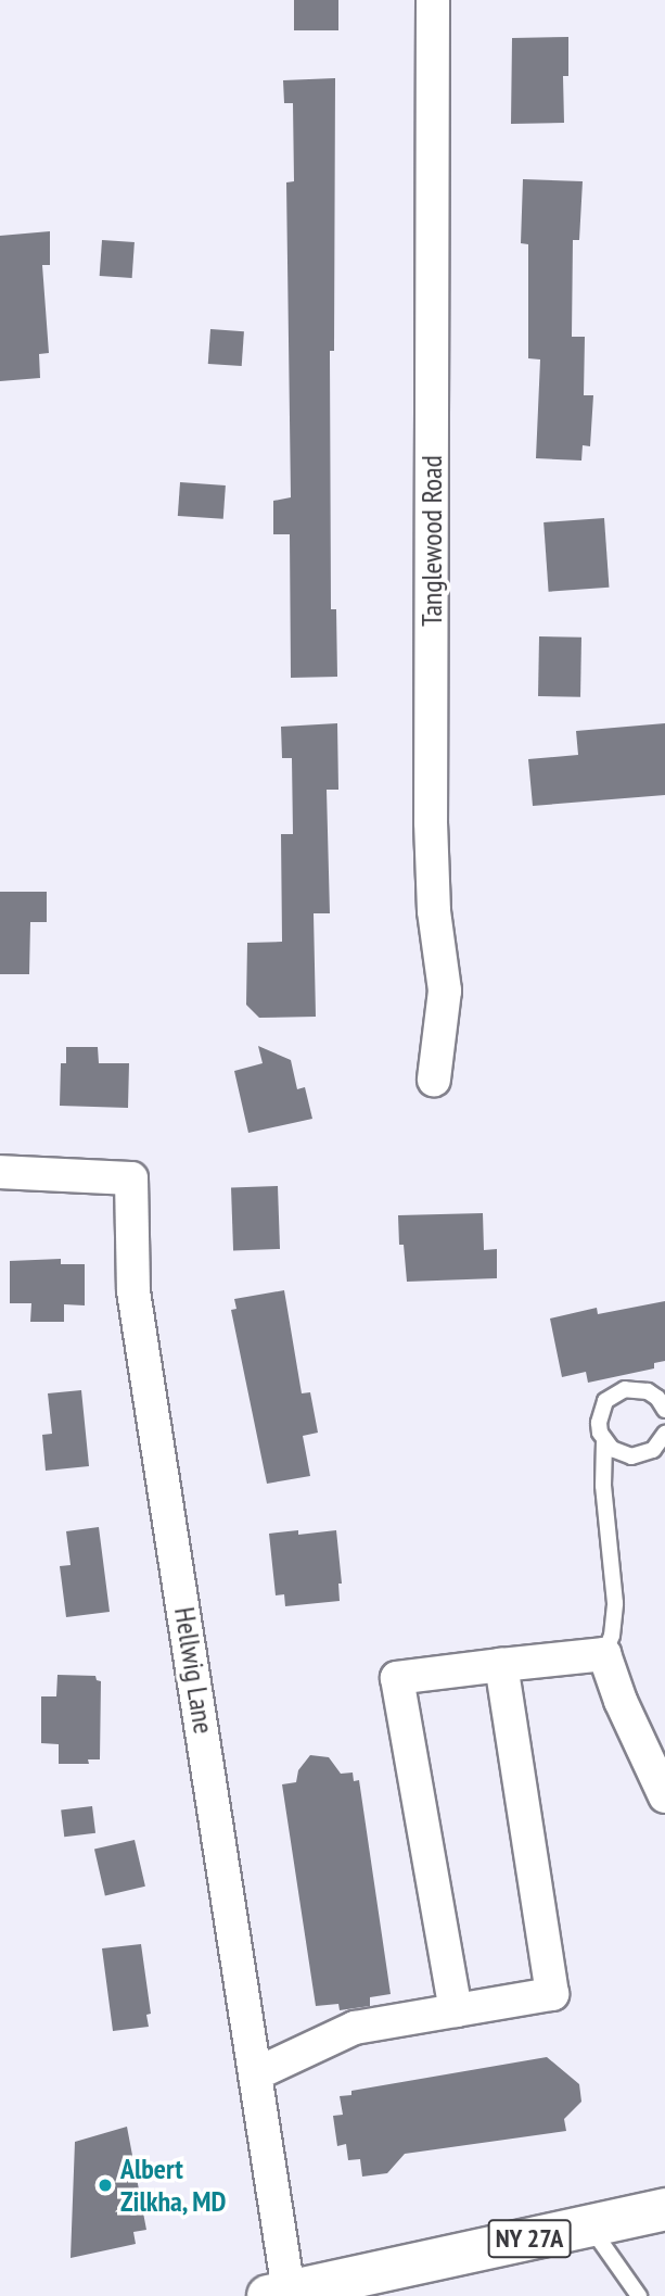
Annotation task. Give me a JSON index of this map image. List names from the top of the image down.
{
  "streets": {
    "main road": ["NY 27A"],
    "street": ["Tanglewood Road", "Hellwig Lane"]
  },
  "crossings": [
    ["Hellwig Lane", "NY 27A"]
  ],
  "places": ["Albert Zilkha, MD"]
}
